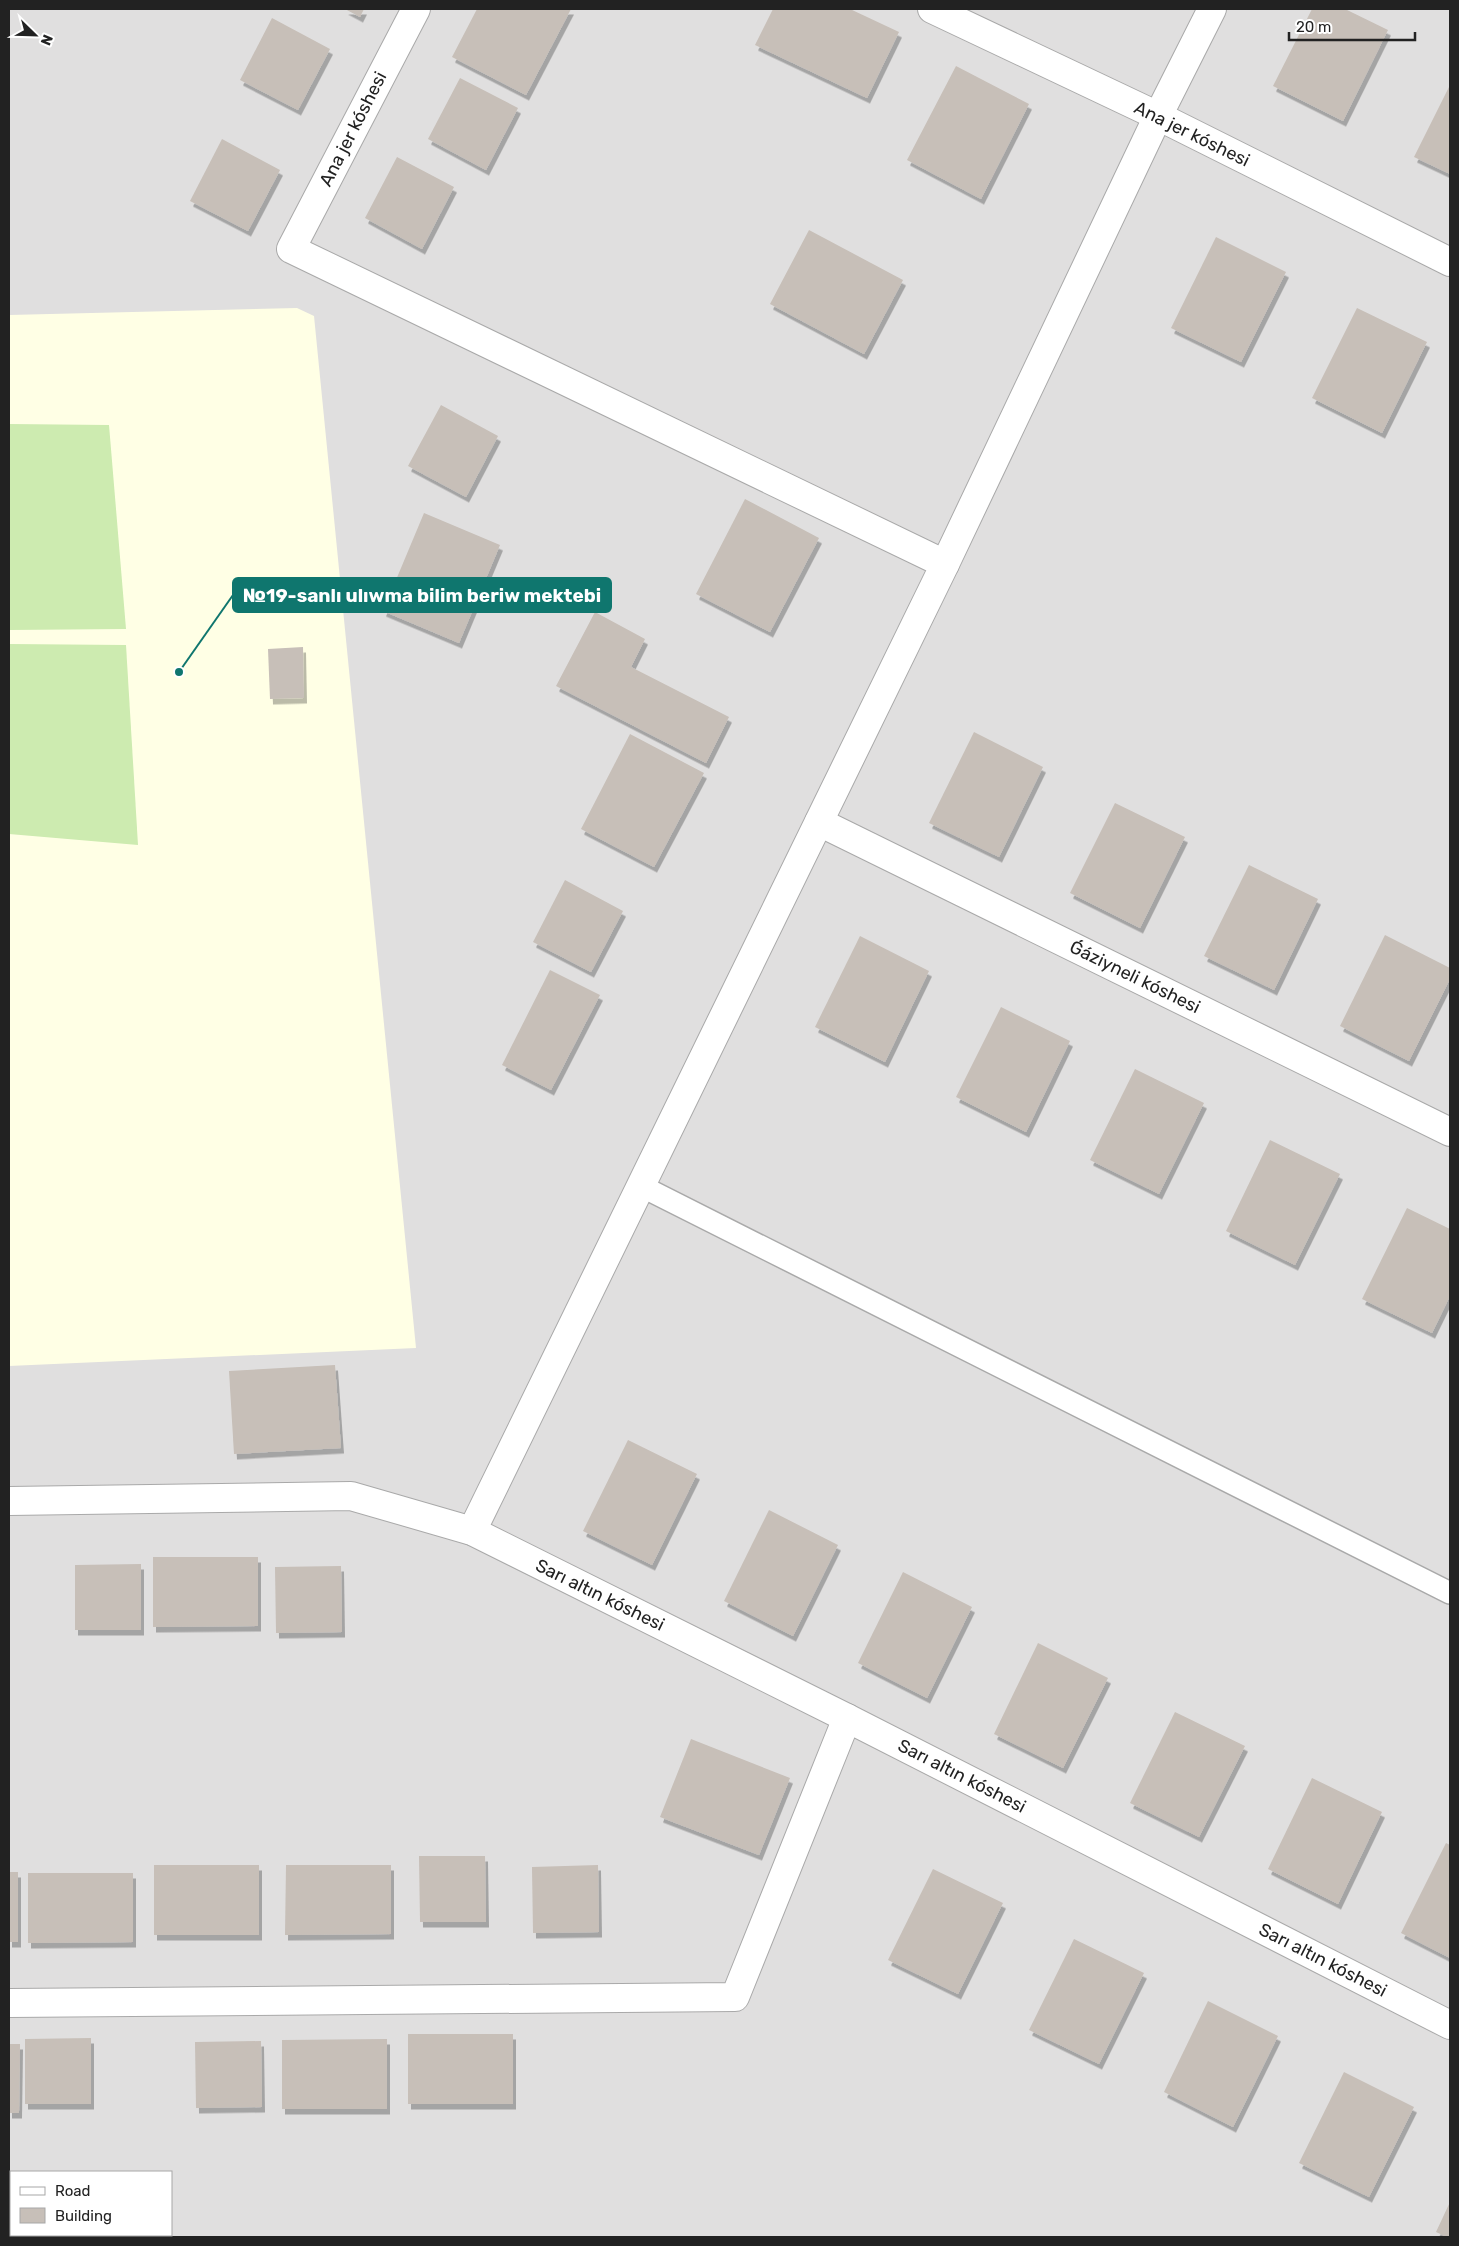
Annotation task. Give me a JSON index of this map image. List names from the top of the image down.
{
  "streets": {
    "street": ["Ana jer kóshesi", "Ǵáziyneli kóshesi", "Sarı altın kóshesi"]
  },
  "places": ["№19-sanlı ulıwma bilim beriw mektebi"],
  "legend": ["Road", "Building"],
  "scale_bar": "20 m",
  "north": "bottom right"
}
